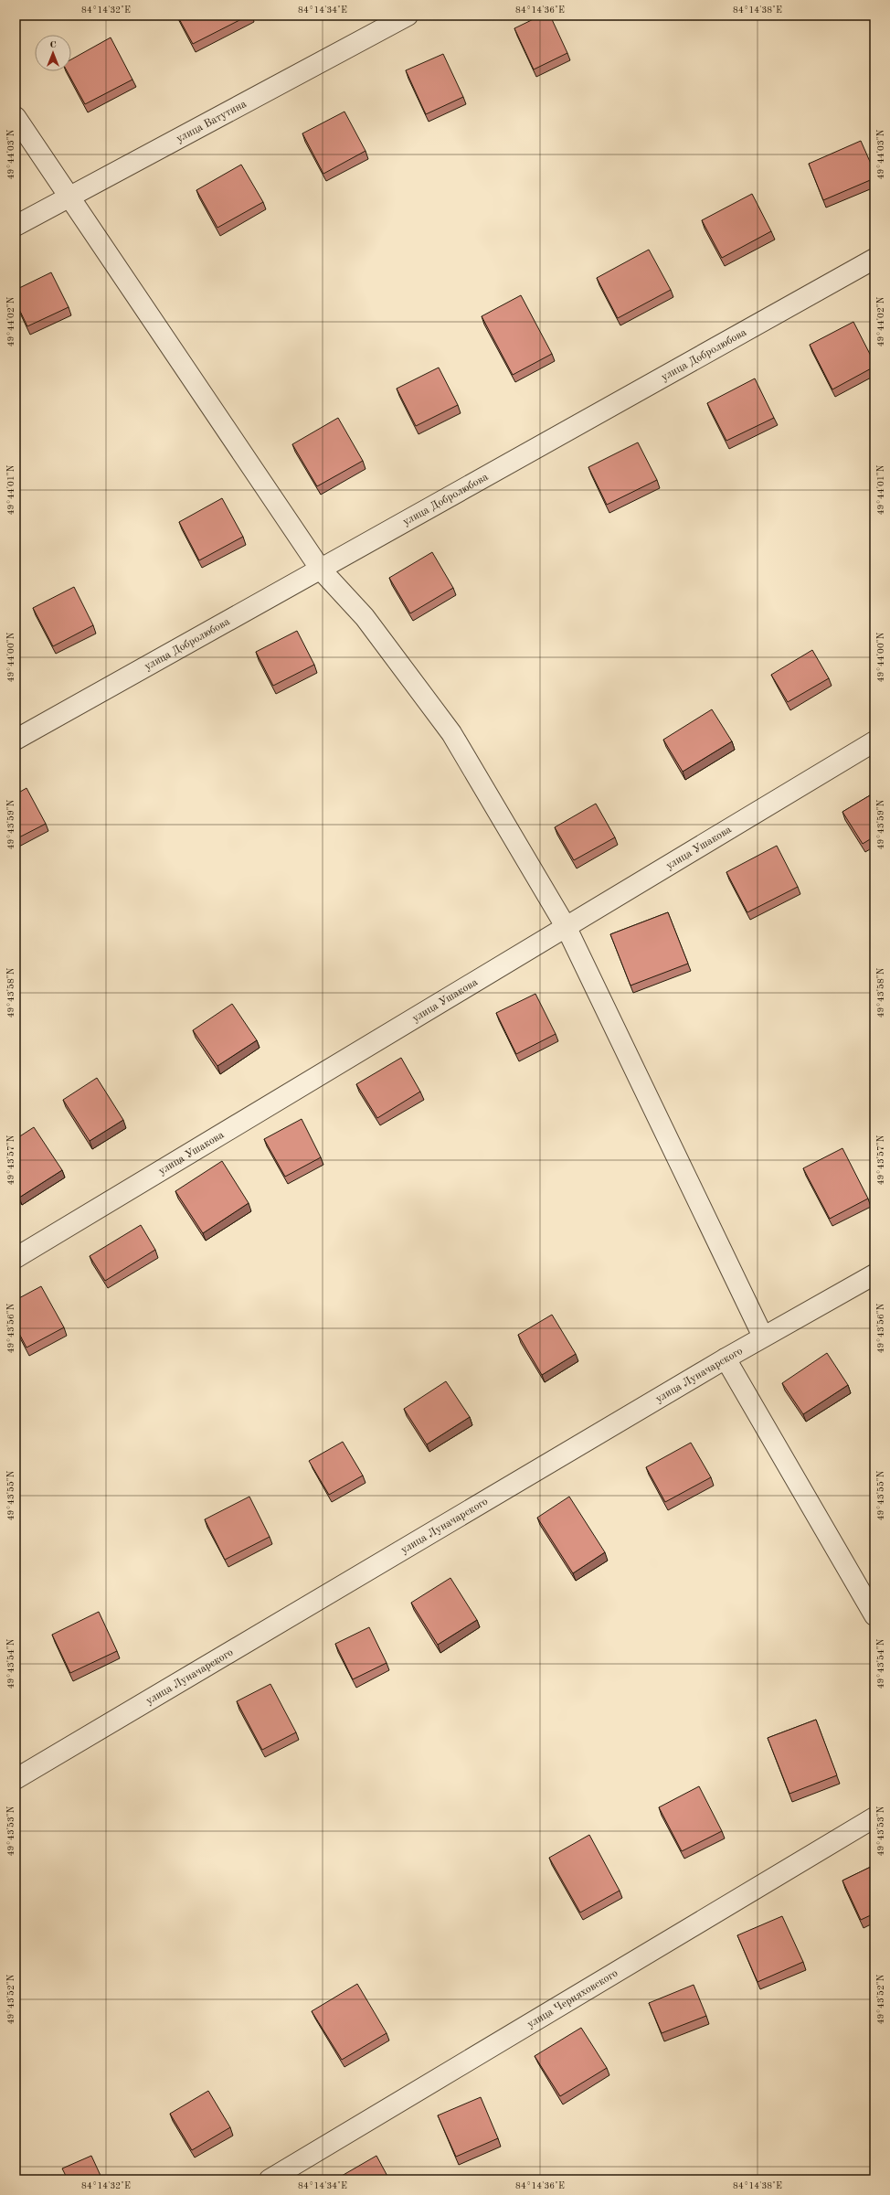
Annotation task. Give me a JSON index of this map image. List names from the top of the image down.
{
  "streets": {
    "street": [
      "улица Ватутина",
      "улица Добролюбова",
      "улица Ушакова",
      "улица Луначарского",
      "улица Черняховского"
    ]
  },
  "north": "top",
  "coordinates": [
    "84°14'32\"E",
    "84°14'34\"E",
    "84°14'36\"E",
    "84°14'38\"E",
    "49°44'03\"N",
    "49°44'02\"N",
    "49°44'01\"N",
    "49°44'00\"N",
    "49°43'59\"N",
    "49°43'58\"N",
    "49°43'57\"N",
    "49°43'56\"N",
    "49°43'55\"N",
    "49°43'54\"N",
    "49°43'53\"N",
    "49°43'52\"N"
  ]
}
